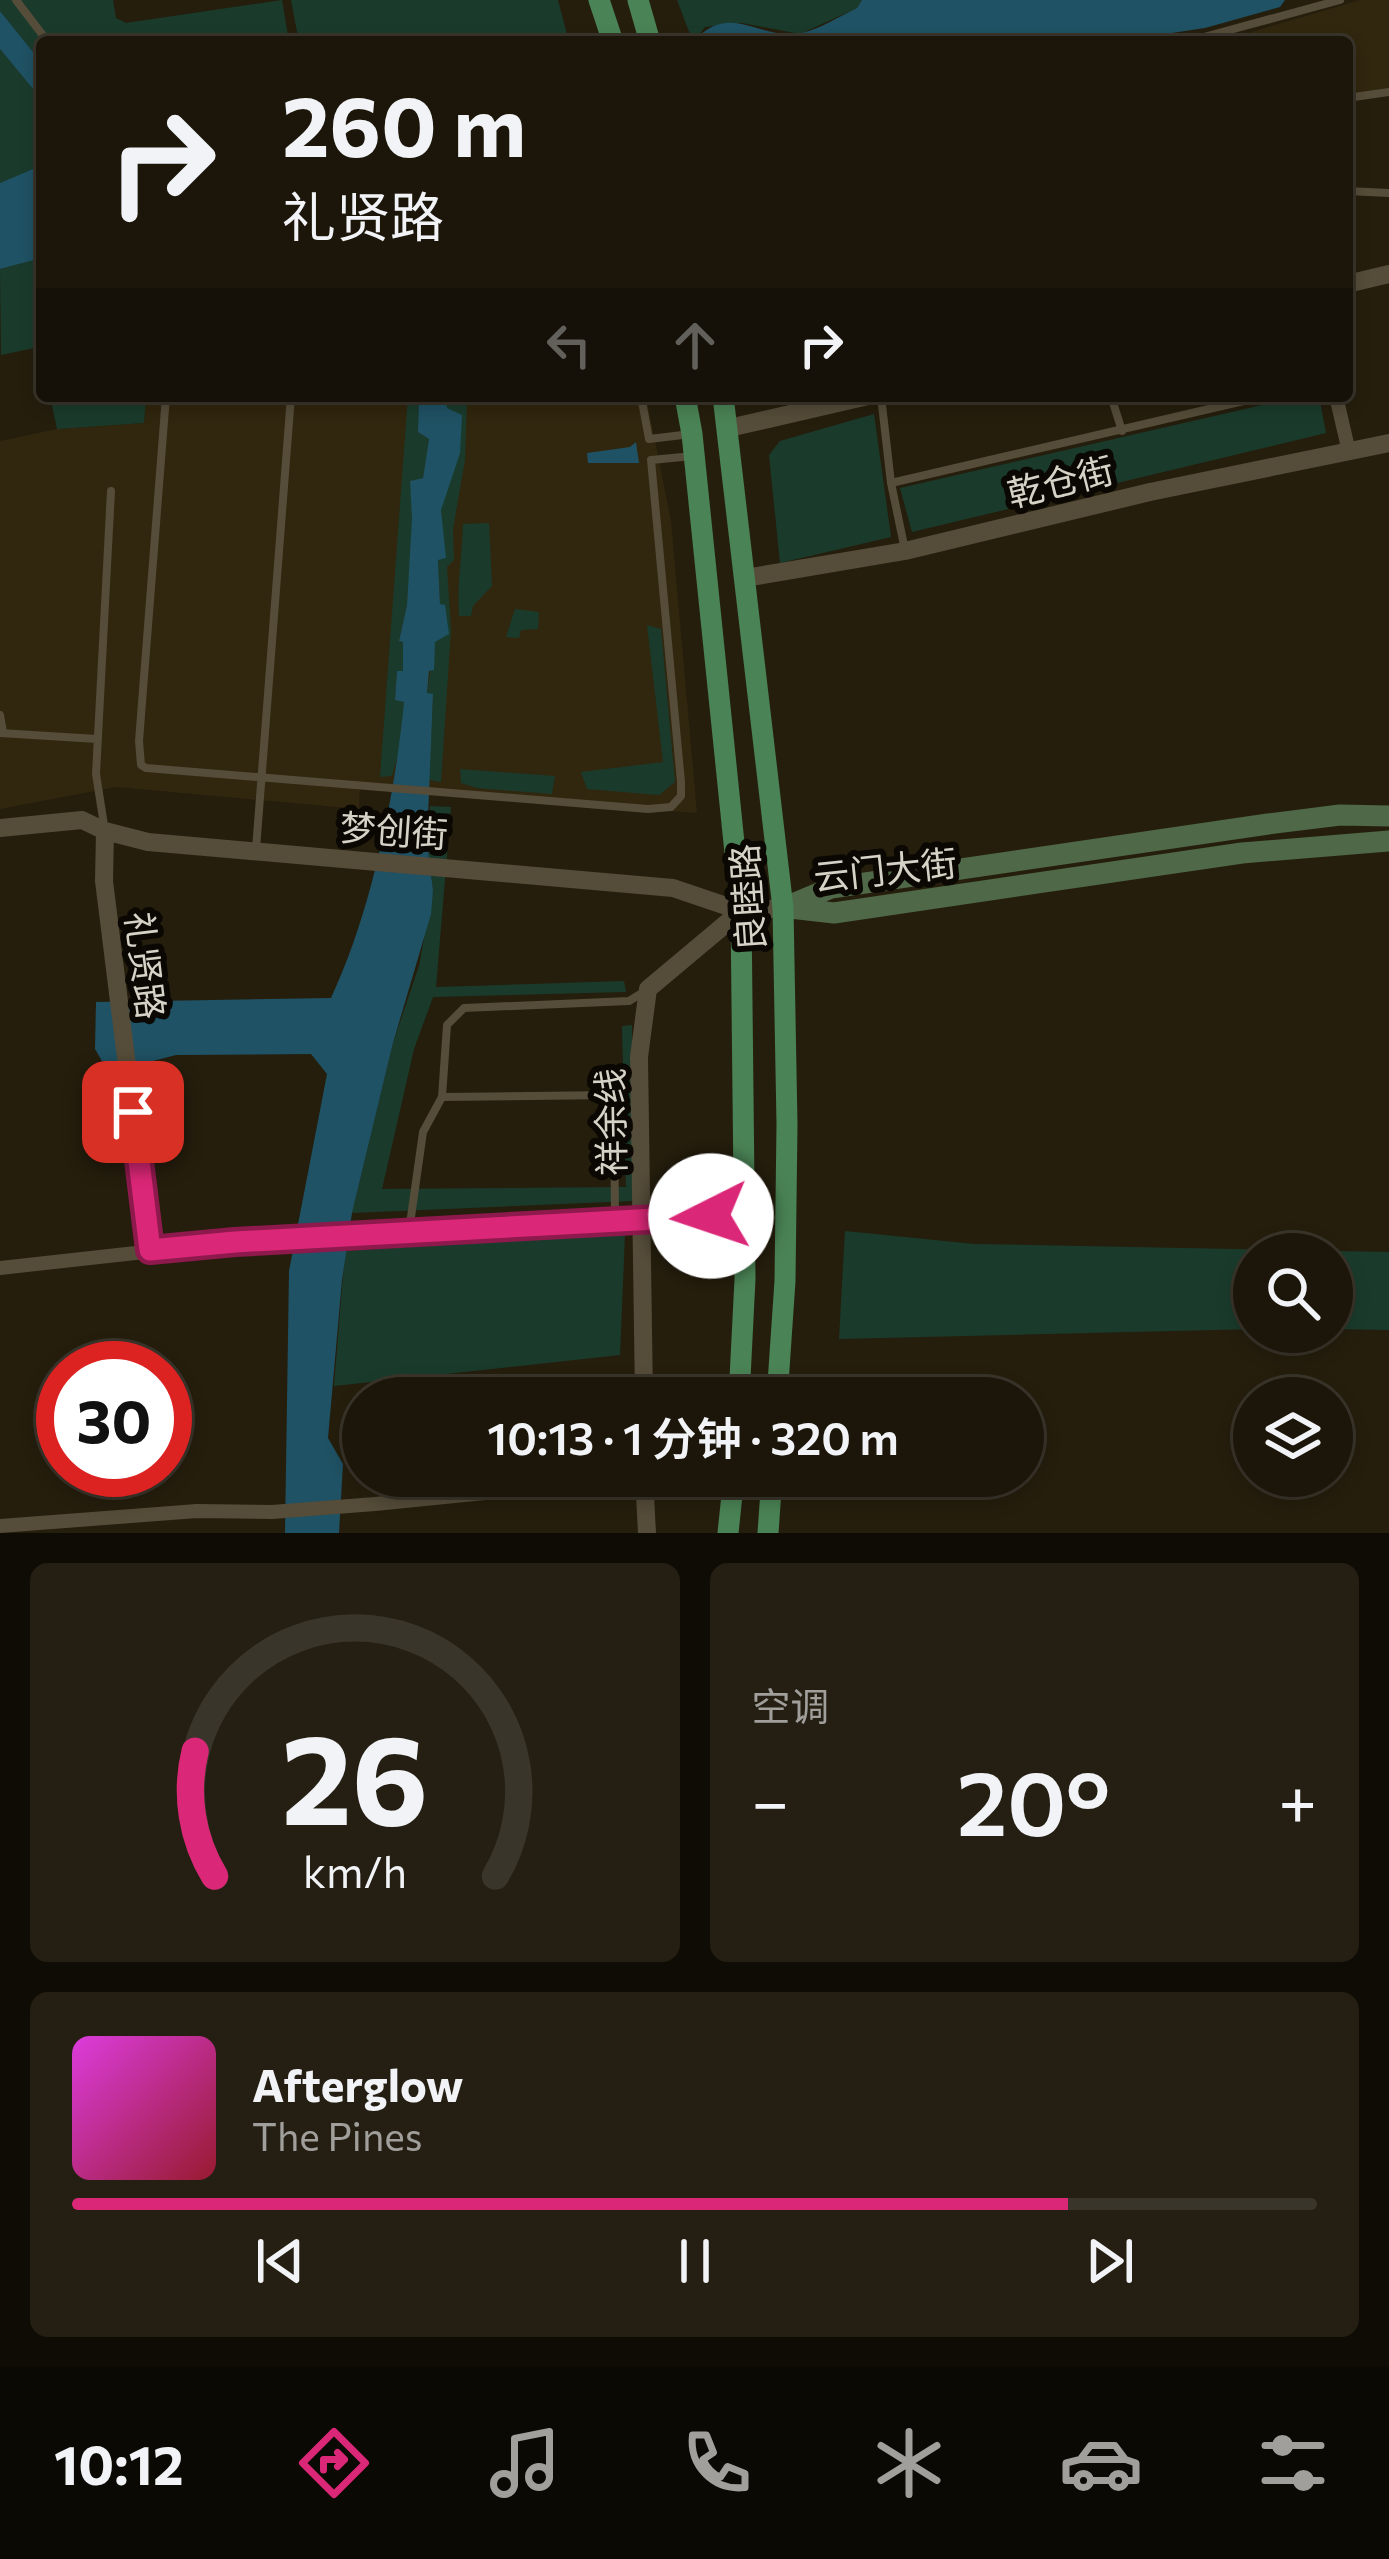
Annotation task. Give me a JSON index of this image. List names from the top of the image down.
{
  "streets": {
    "main road": ["云门大街", "良睦路"],
    "street": [
      "乾仓街",
      "梦创街",
      "礼贤路",
      "祥余线"
    ]
  },
  "crossings": [
    ["乾仓街", "良睦路"],
    ["梦创街", "云门大街"],
    ["梦创街", "良睦路"],
    ["梦创街", "礼贤路"],
    ["云门大街", "良睦路"]
  ],
  "page": {
    "turn": ["260 m", "礼贤路"],
    "limit": "30",
    "trip": "10:13 · 1 分钟 · 320 m",
    "tile": "空调",
    "heat": ["−", "20°", "+"],
    "song": ["Afterglow", "The Pines"],
    "tabs": "10:12",
    "gauge": ["26", "km/h"]
  }
}
